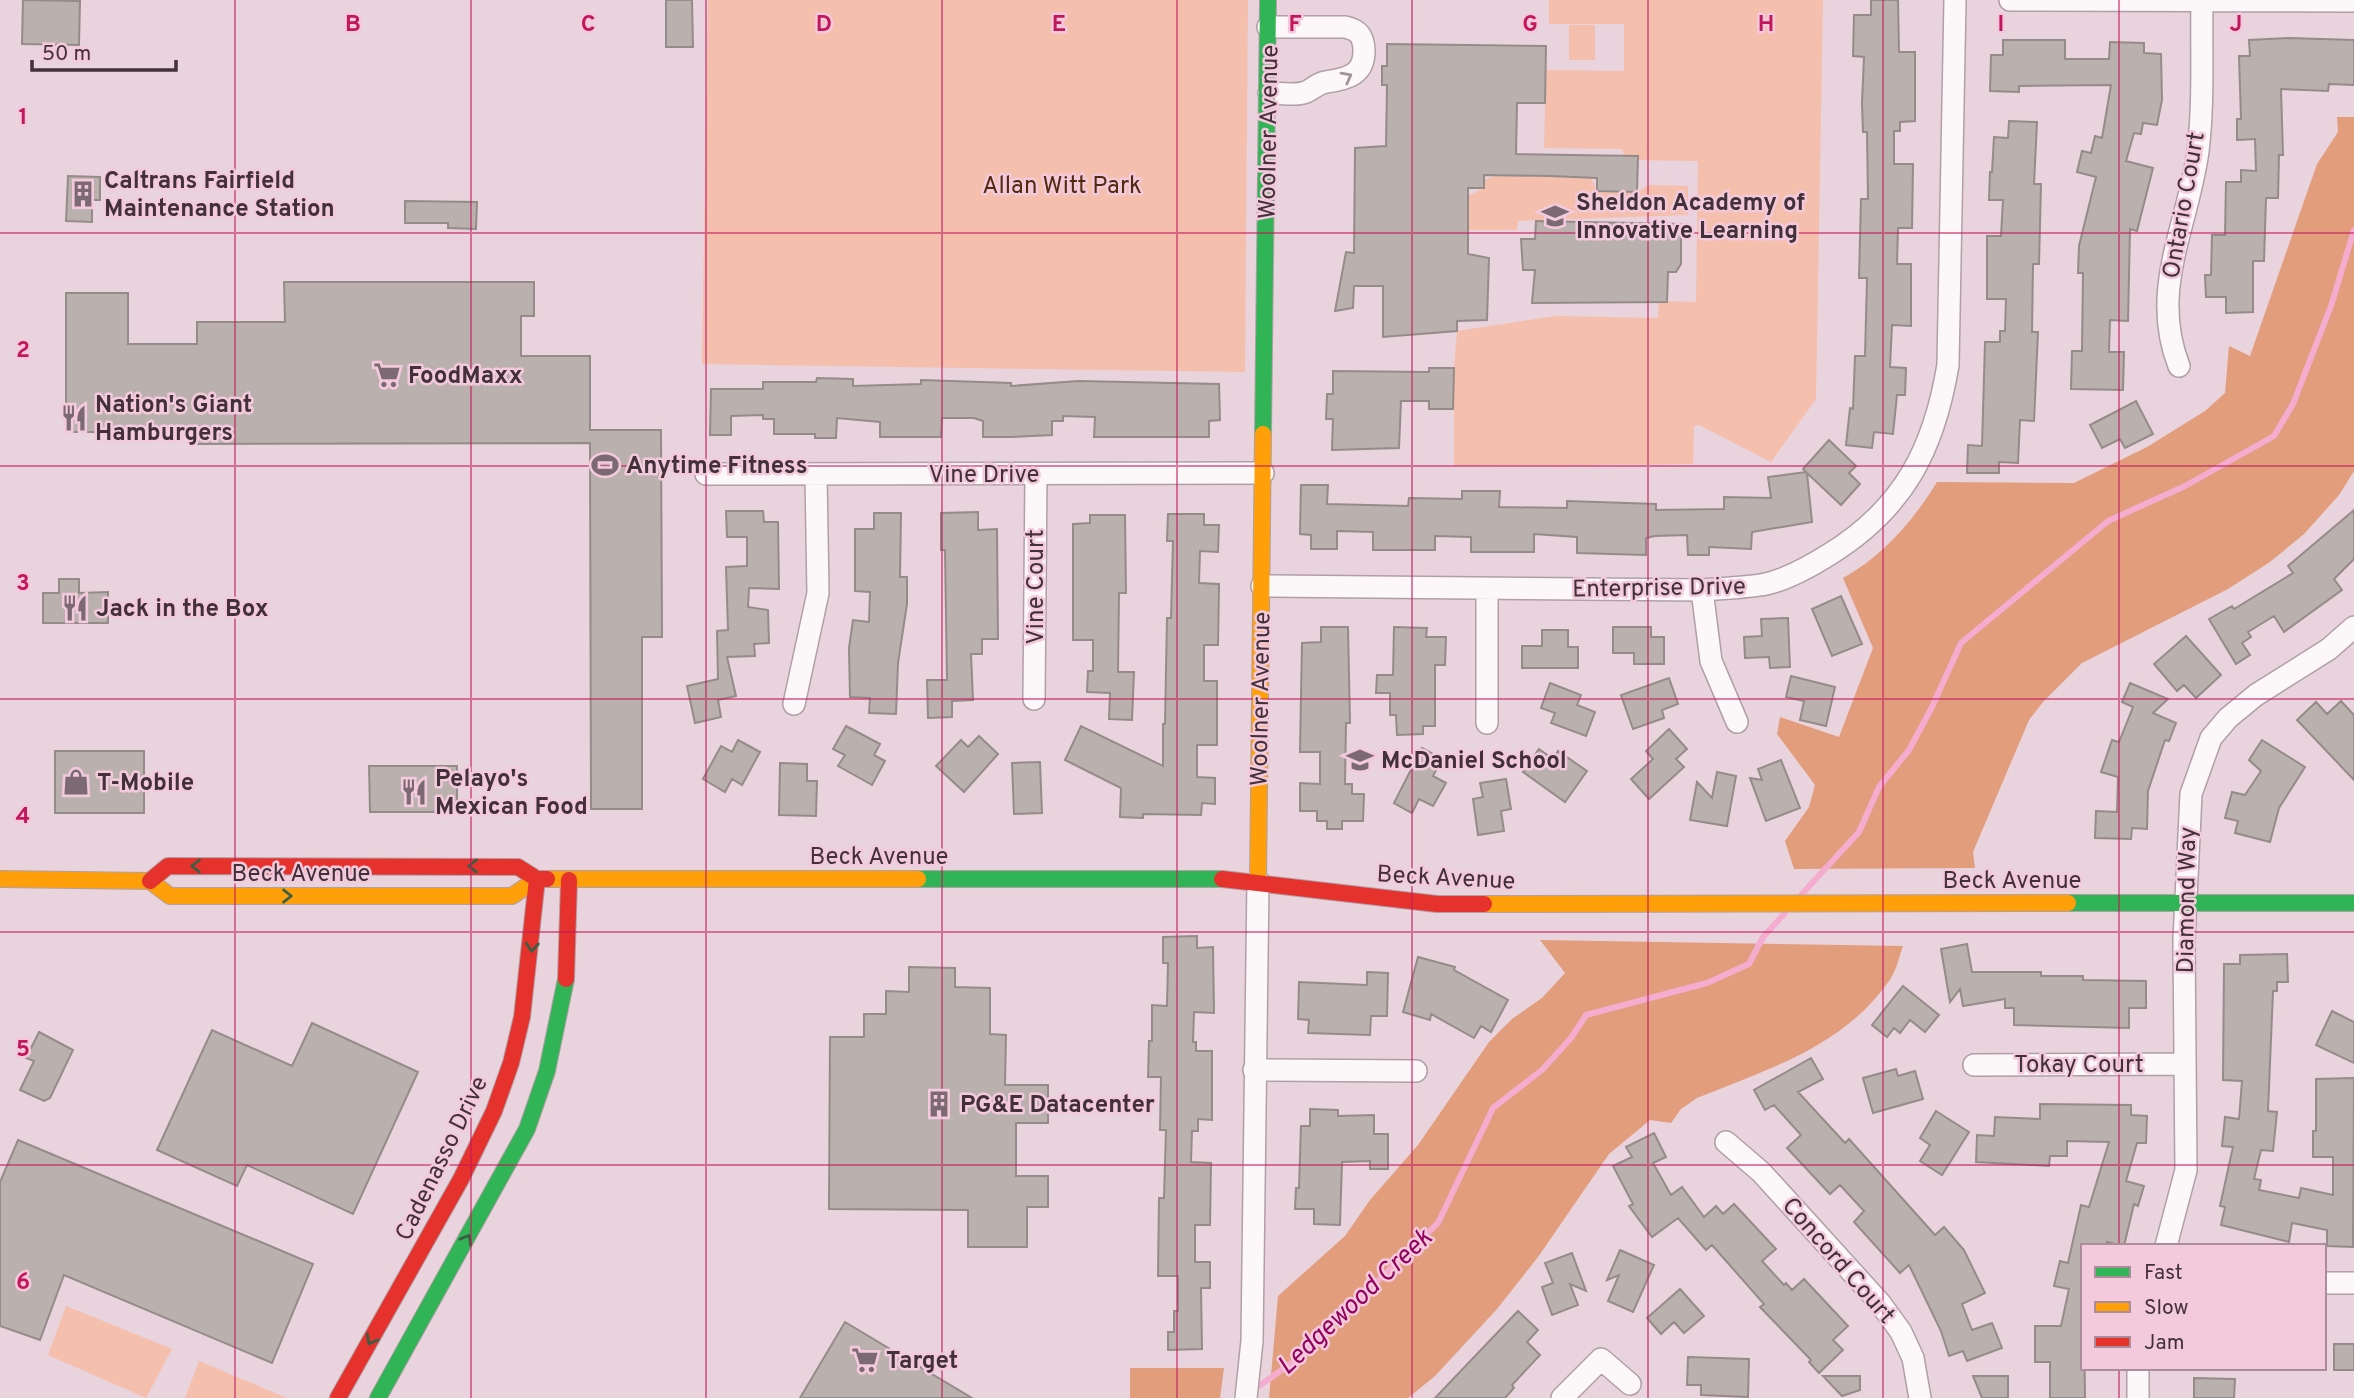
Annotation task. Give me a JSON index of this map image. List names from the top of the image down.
{
  "streets": {
    "street": [
      "Woolner Avenue",
      "Ontario Court",
      "Vine Drive",
      "Vine Court",
      "Enterprise Drive",
      "Beck Avenue",
      "Diamond Way",
      "Tokay Court",
      "Cadenasso Drive",
      "Concord Court"
    ]
  },
  "crossings": [
    ["Woolner Avenue", "Vine Drive"],
    ["Woolner Avenue", "Enterprise Drive"],
    ["Woolner Avenue", "Beck Avenue"],
    ["Vine Drive", "Vine Court"],
    ["Beck Avenue", "Diamond Way"],
    ["Beck Avenue", "Cadenasso Drive"],
    ["Diamond Way", "Tokay Court"]
  ],
  "water": ["Ledgewood Creek"],
  "parks": ["Allan Witt Park"],
  "places": {
    "building": ["Caltrans Fairfield Maintenance Station", "PG&E Datacenter"],
    "school or university": ["Sheldon Academy of Innovative Learning", "McDaniel School"],
    "supermarket": ["FoodMaxx", "Target"],
    "restaurant": ["Nation's Giant Hamburgers", "Jack in the Box", "Pelayo's Mexican Food"],
    "sports": ["Anytime Fitness"],
    "shop": ["T-Mobile"]
  },
  "legend": ["Fast", "Slow", "Jam"],
  "scale_bar": "50 m",
  "grid": {
    "columns": [
      "B",
      "C",
      "D",
      "E",
      "F",
      "G",
      "H",
      "I",
      "J"
    ],
    "rows": [
      "1",
      "2",
      "3",
      "4",
      "5",
      "6"
    ]
  }
}
